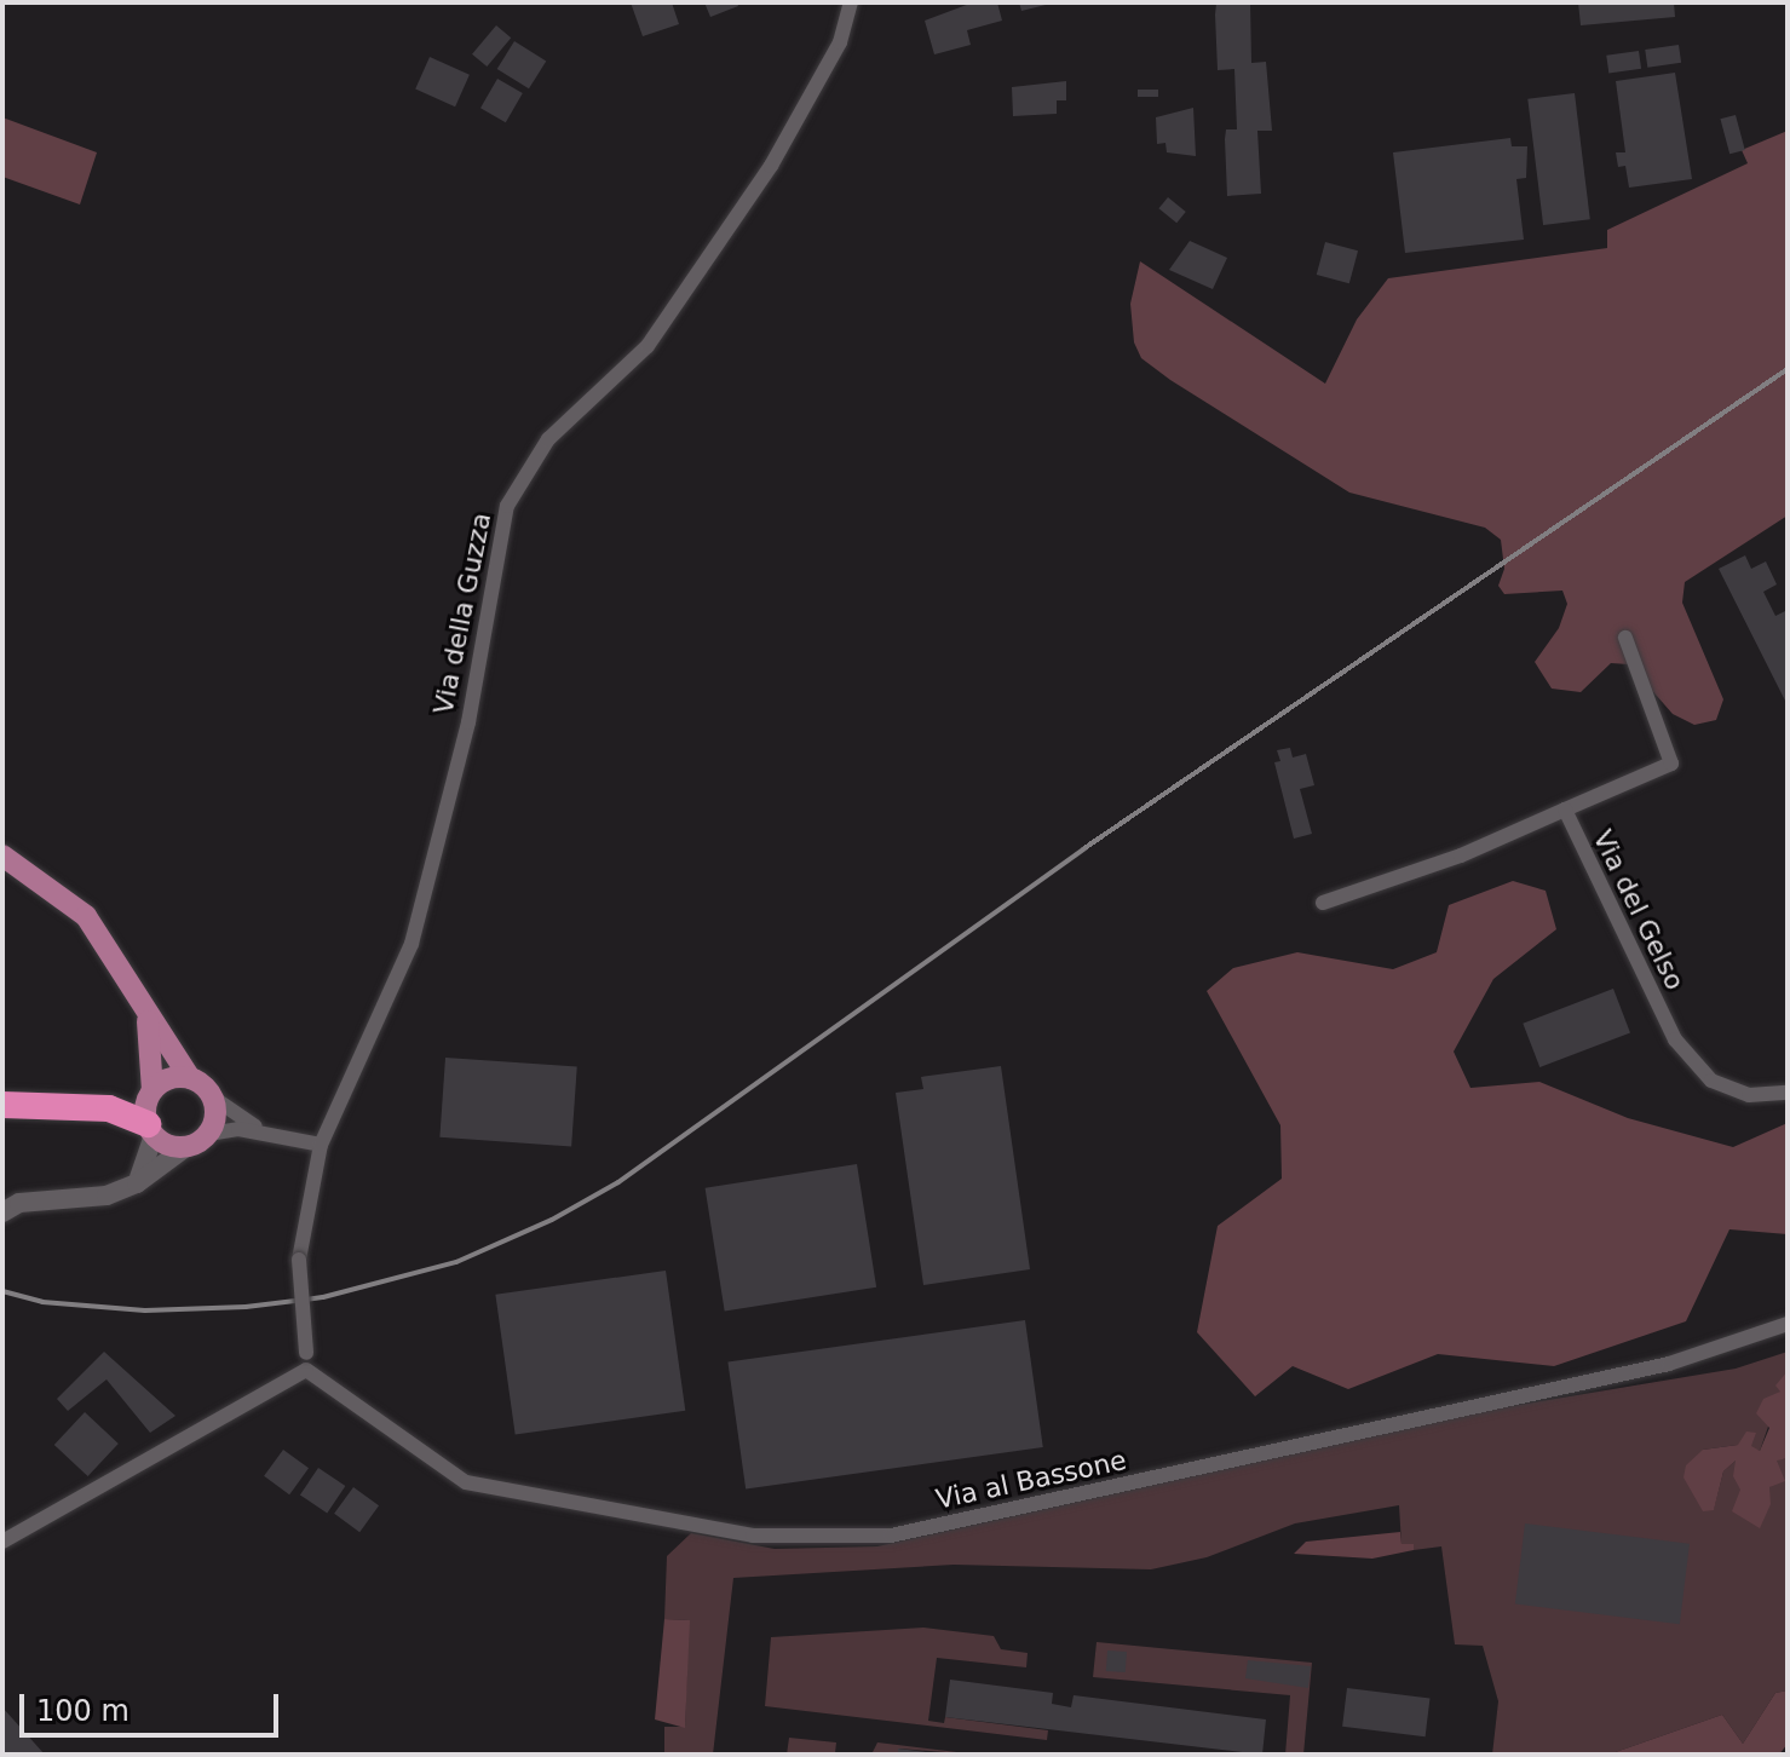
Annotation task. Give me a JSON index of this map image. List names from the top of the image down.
{
  "streets": {
    "street": ["Via della Guzza", "Via del Gelso", "Via al Bassone"]
  },
  "crossings": [
    ["Via della Guzza", "Via al Bassone"]
  ],
  "scale_bar": "100 m"
}
